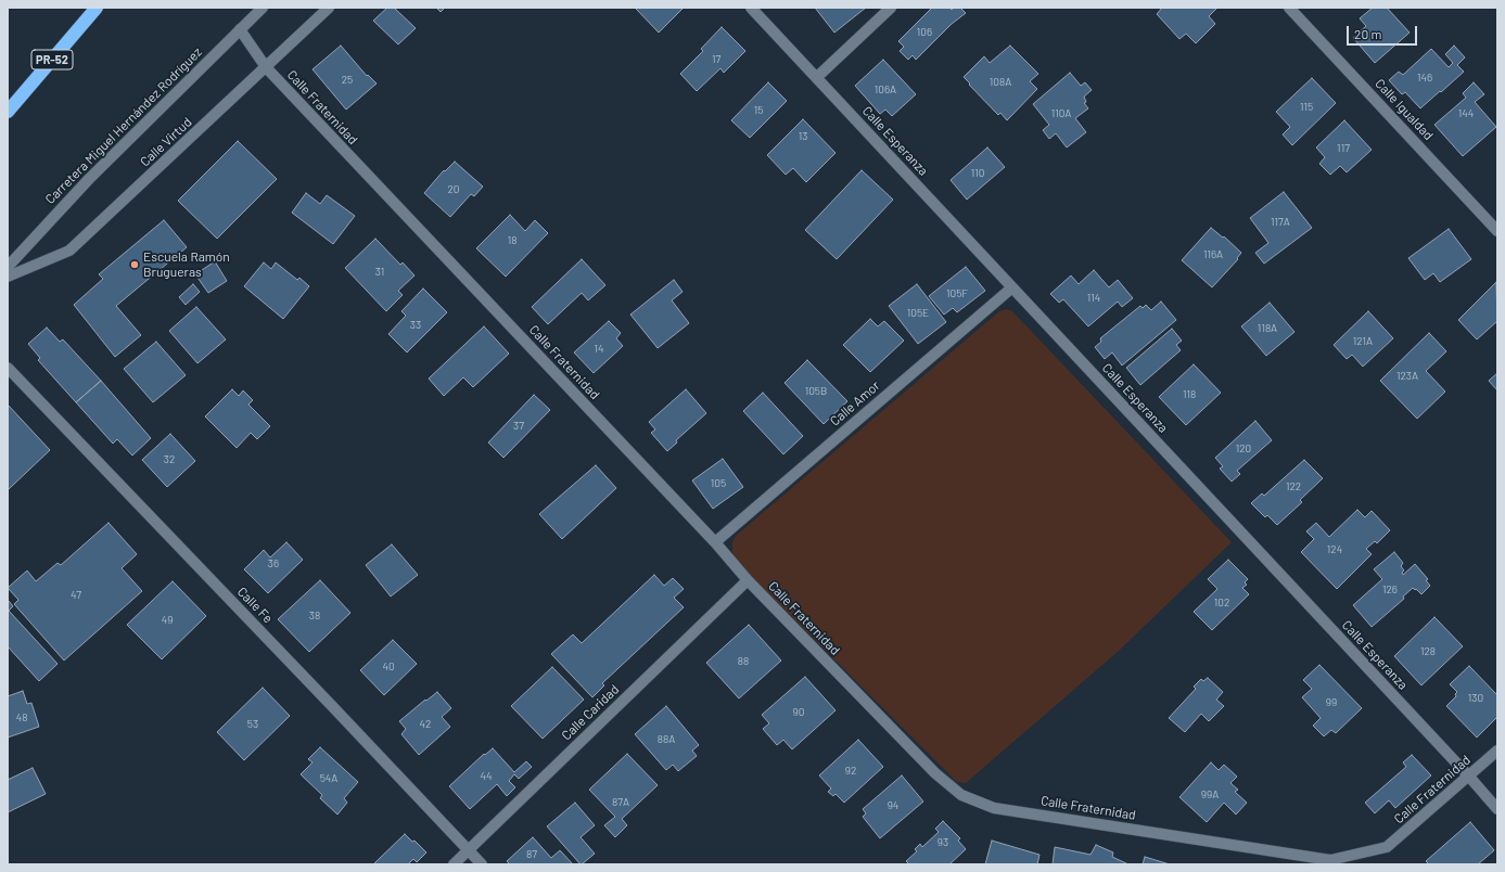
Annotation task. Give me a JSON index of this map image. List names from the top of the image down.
{
  "streets": {
    "highway": ["PR-52"],
    "street": [
      "Calle Fraternidad",
      "Calle Igualdad",
      "Carretera Miguel Hernández Rodríguez",
      "Calle Esperanza",
      "Calle Virtud",
      "Calle Amor",
      "Calle Fe",
      "Calle Caridad"
    ]
  },
  "crossings": [
    ["Calle Fraternidad", "Carretera Miguel Hernández Rodríguez"],
    ["Calle Fraternidad", "Calle Esperanza"],
    ["Calle Fraternidad", "Calle Virtud"],
    ["Calle Fraternidad", "Calle Amor"],
    ["Calle Fraternidad", "Calle Caridad"],
    ["Calle Esperanza", "Calle Amor"],
    ["Calle Fe", "Calle Caridad"]
  ],
  "places": ["Escuela Ramón Brugueras"],
  "house_numbers": [
    "106",
    "17",
    "146",
    "25",
    "108A",
    "106A",
    "115",
    "15",
    "110A",
    "144",
    "13",
    "117",
    "110",
    "20",
    "117A",
    "18",
    "116A",
    "31",
    "105F",
    "114",
    "105E",
    "33",
    "118A",
    "121A",
    "14",
    "123A",
    "105B",
    "118",
    "37",
    "120",
    "32",
    "105",
    "122",
    "124",
    "36",
    "126",
    "47",
    "102",
    "38",
    "49",
    "128",
    "88",
    "40",
    "130",
    "99",
    "90",
    "48",
    "53",
    "42",
    "88A",
    "92",
    "44",
    "54A",
    "99A",
    "87A",
    "94",
    "93",
    "87"
  ],
  "scale_bar": "20 m"
}
